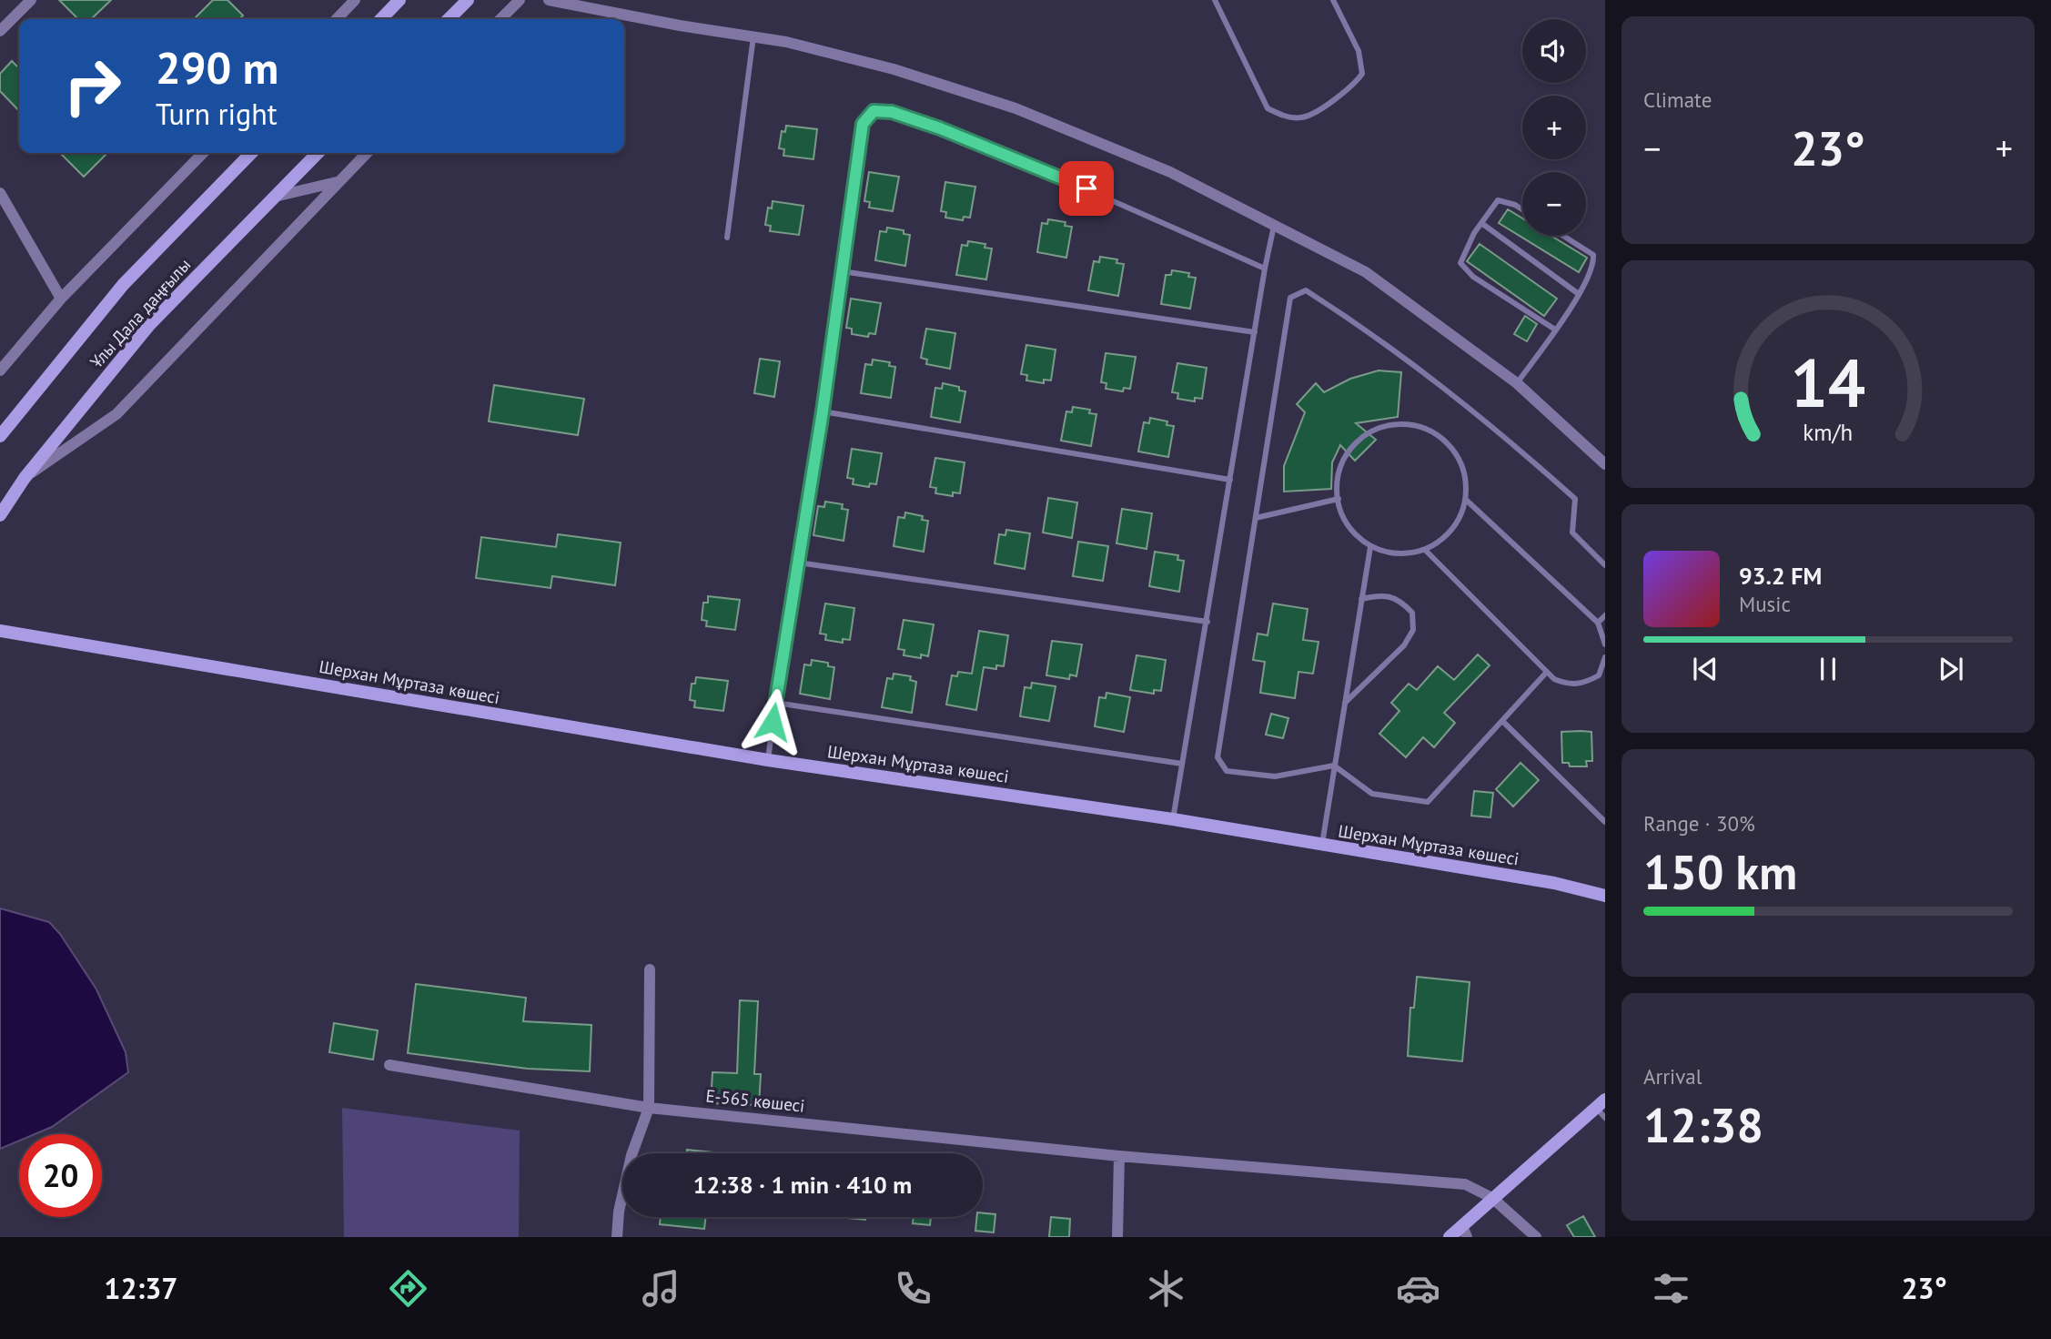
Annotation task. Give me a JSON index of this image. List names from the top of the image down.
{
  "streets": {
    "main road": ["Ұлы Дала даңғылы", "Шерхан Мұртаза көшесі"],
    "street": ["Е-565 көшесі"]
  },
  "page": {
    "tile": [
      "Climate",
      ["Range · 30%", "150 km"],
      ["Arrival", "12:38"]
    ],
    "map_buttons": ["+", "−"],
    "turn": ["290 m", "Turn right"],
    "heat": ["−", "23°", "+"],
    "song": ["93.2 FM", "Music"],
    "limit": "20",
    "trip": "12:38 · 1 min · 410 m",
    "tabs": ["12:37", "23°"],
    "gauge": ["14", "km/h"]
  }
}
